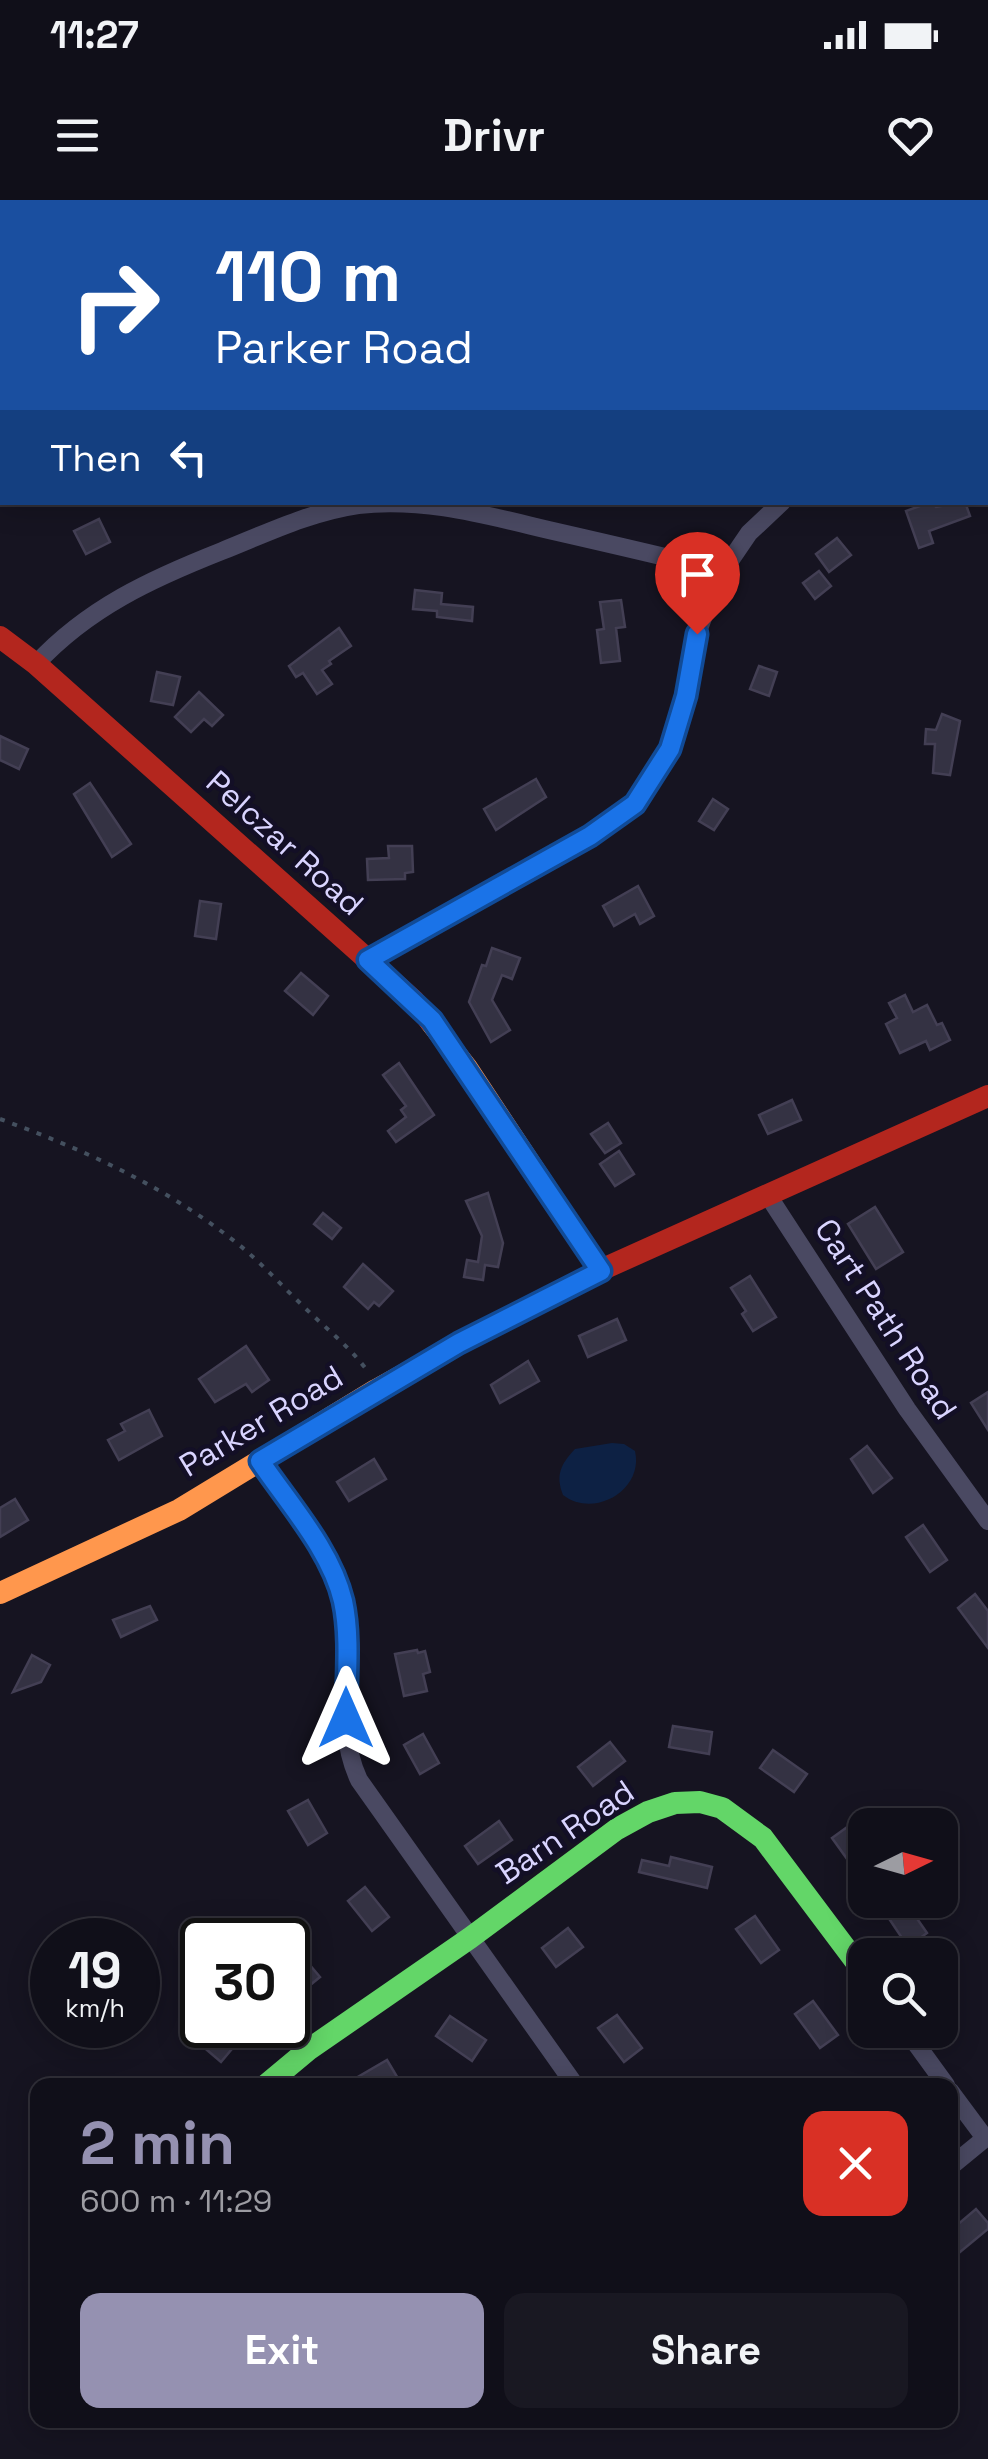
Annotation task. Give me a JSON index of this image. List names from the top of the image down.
{
  "streets": {
    "street": [
      "Pelczar Road",
      "Cart Path Road",
      "Parker Road",
      "Barn Road"
    ]
  },
  "crossings": [
    ["Pelczar Road", "Parker Road"],
    ["Cart Path Road", "Parker Road"]
  ],
  "north": "right",
  "page": {
    "status": "11:27",
    "header": "Drivr",
    "turn": ["110 m", "Parker Road"],
    "then": "Then",
    "speed": "19 km/h",
    "limit": "30",
    "heading": ["2 min", "600 m · 11:29"],
    "buttons": ["Exit", "Share"]
  }
}
